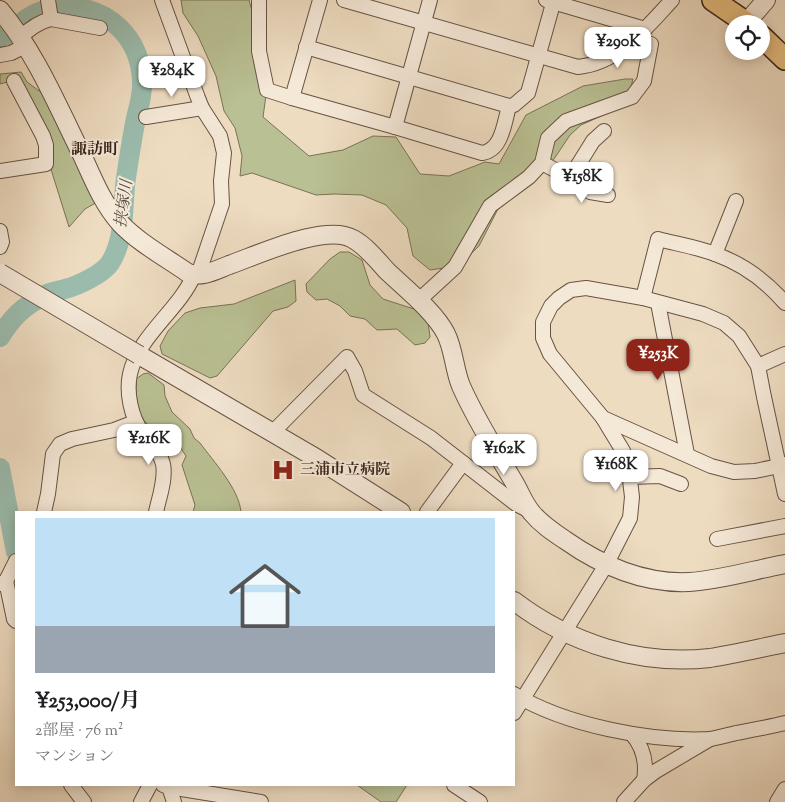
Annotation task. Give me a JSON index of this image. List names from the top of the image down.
{
  "districts": ["諏訪町"],
  "water": ["挟塚川"],
  "places": {
    "hospital": ["三浦市立病院"]
  },
  "page": {
    "price": [
      "¥290K",
      "¥284K",
      "¥158K",
      "¥253K",
      "¥216K",
      "¥162K",
      "¥168K"
    ],
    "list": [
      {
        "name": "¥253,000/月",
        "note": "2部屋 · 76 m² · マンション"
      }
    ]
  }
}
